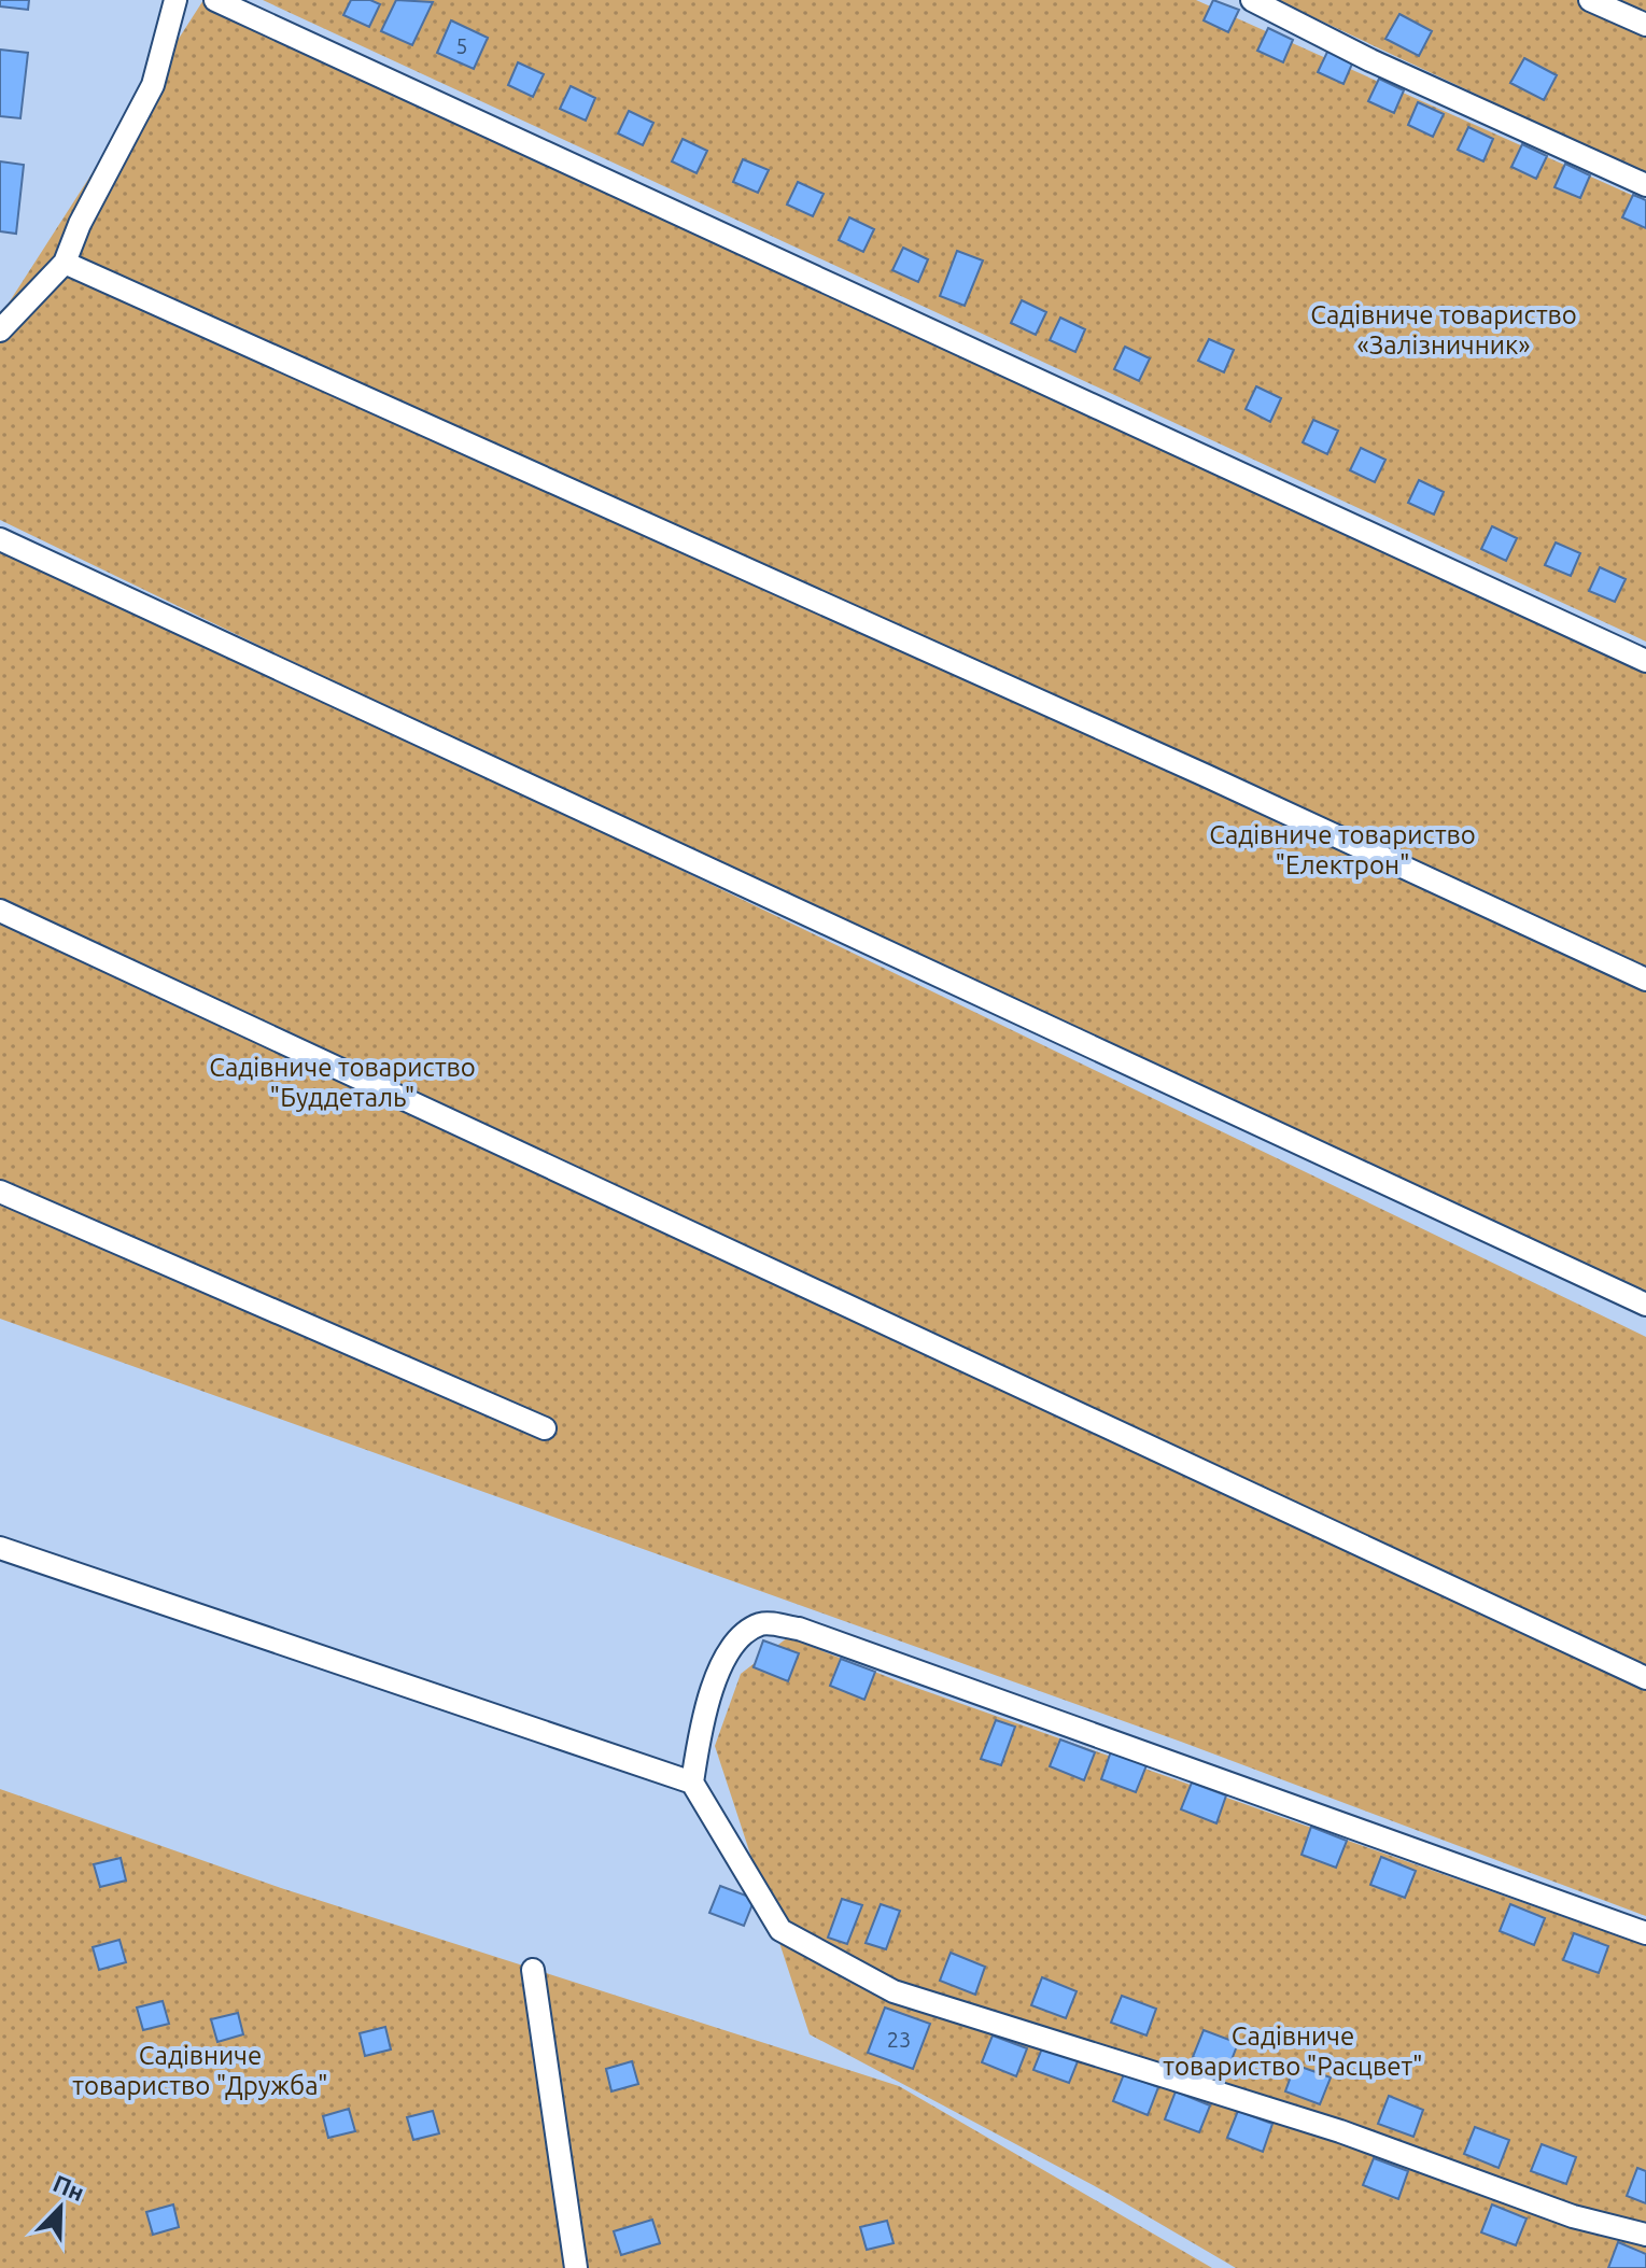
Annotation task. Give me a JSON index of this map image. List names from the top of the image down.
{
  "parks": [
    "Садівниче товариство «Залізничник»",
    "Садівниче товариство \"Електрон\"",
    "Садівниче товариство \"Буддеталь\"",
    "Садівниче товариство \"Расцвет\"",
    "Садівниче товариство \"Дружба\""
  ],
  "house_numbers": ["5", "23"],
  "north": "top right"
}
